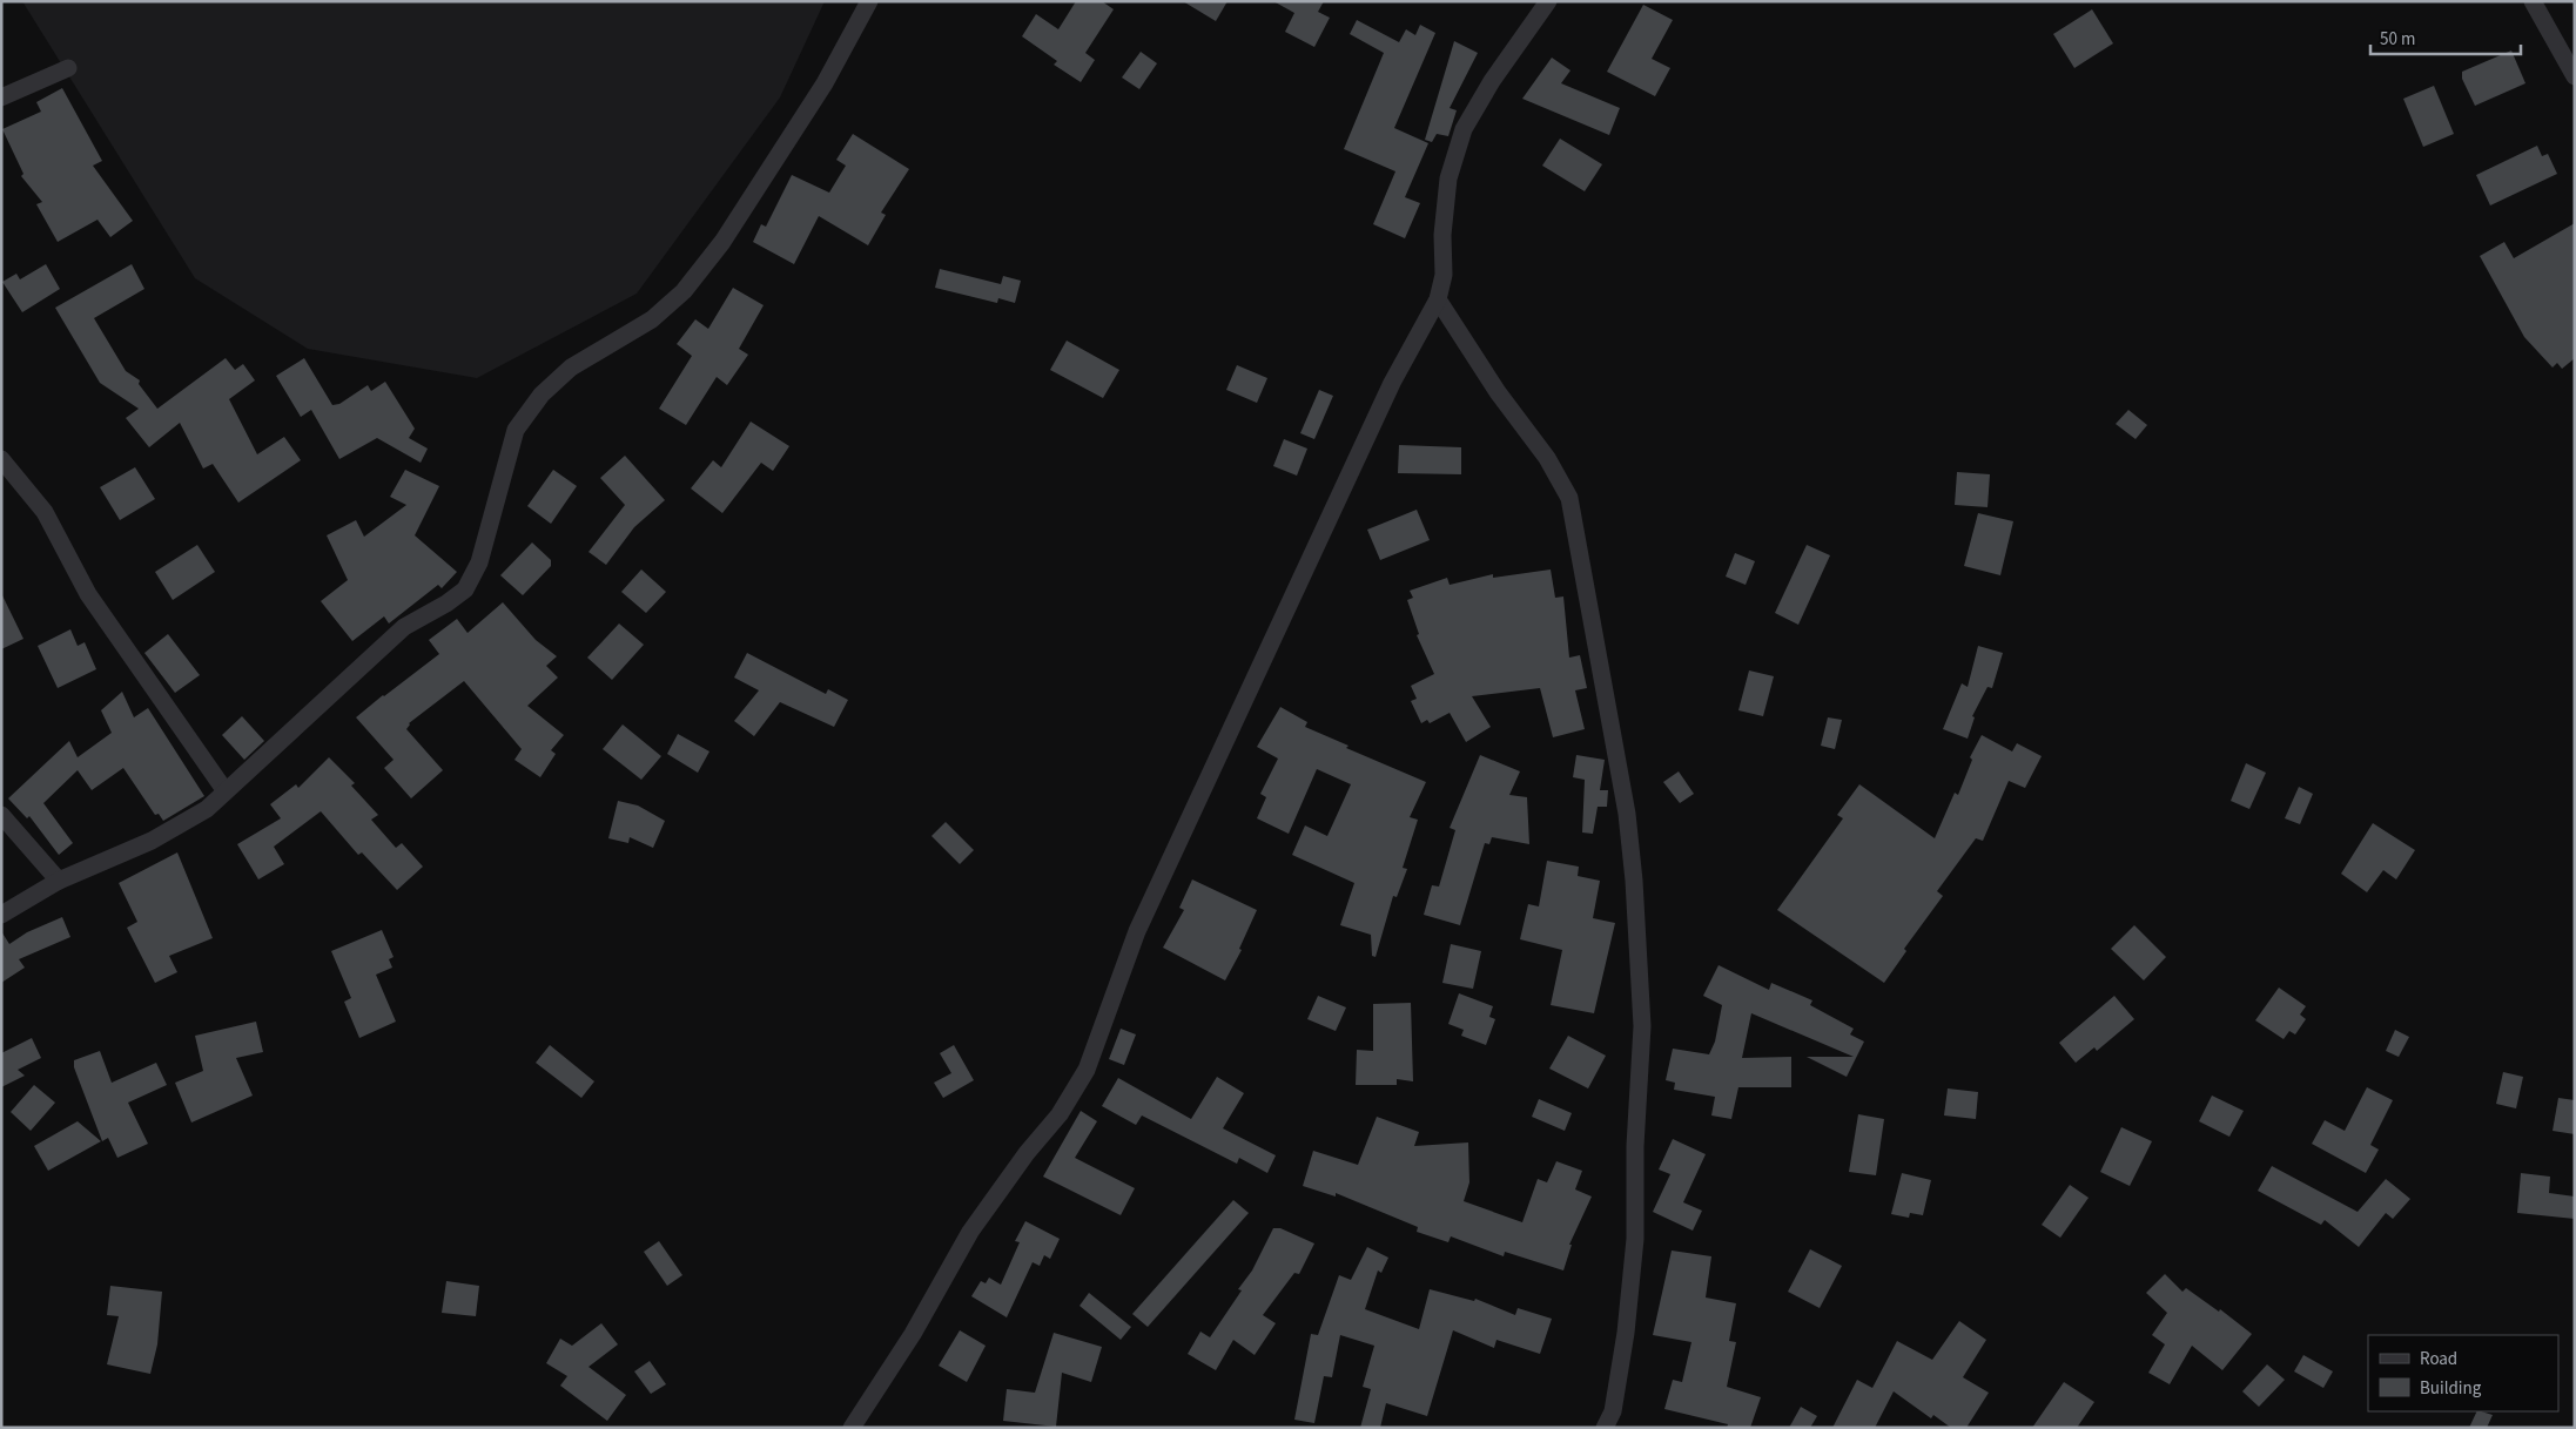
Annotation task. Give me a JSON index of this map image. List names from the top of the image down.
{
  "legend": ["Road", "Building"],
  "scale_bar": "50 m"
}
